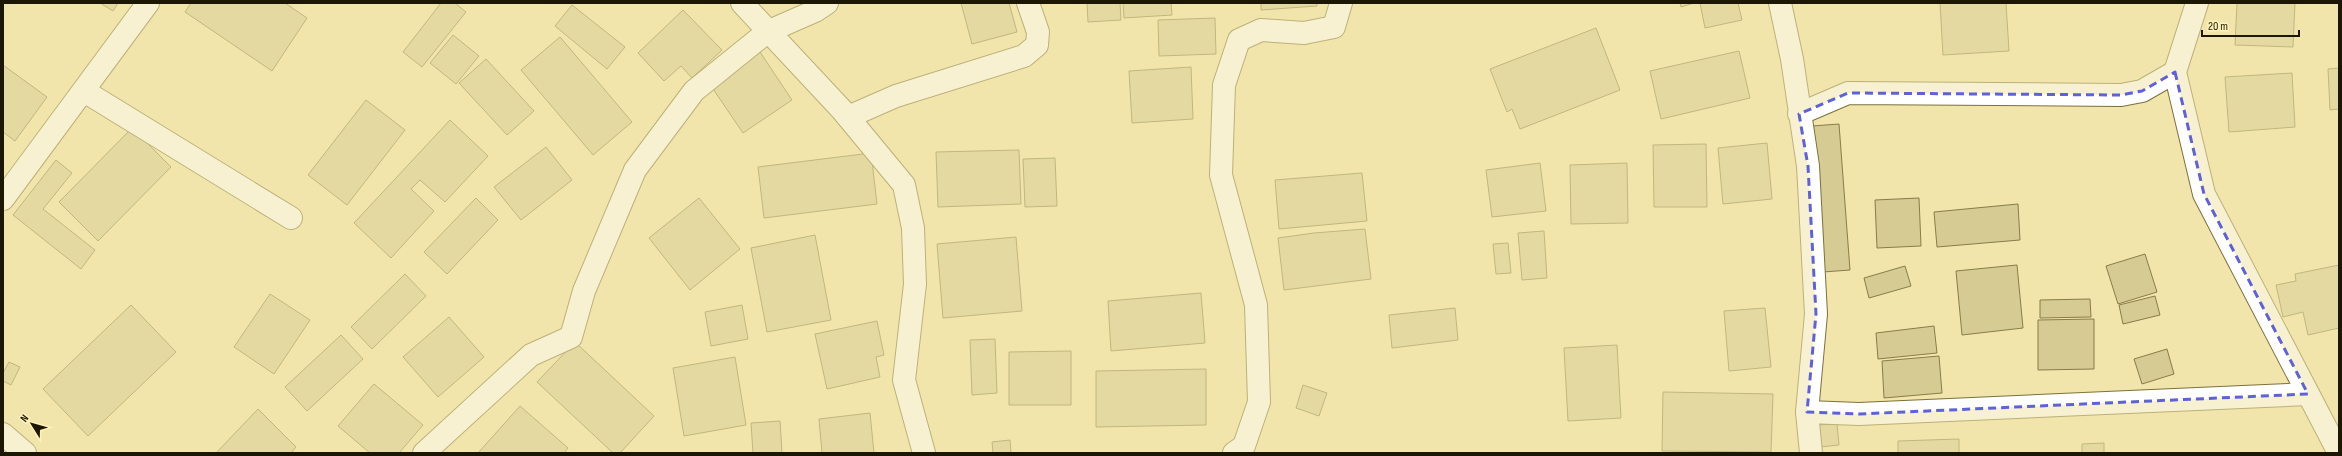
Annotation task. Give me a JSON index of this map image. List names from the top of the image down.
{
  "scale_bar": "20 m",
  "north": "top left"
}
